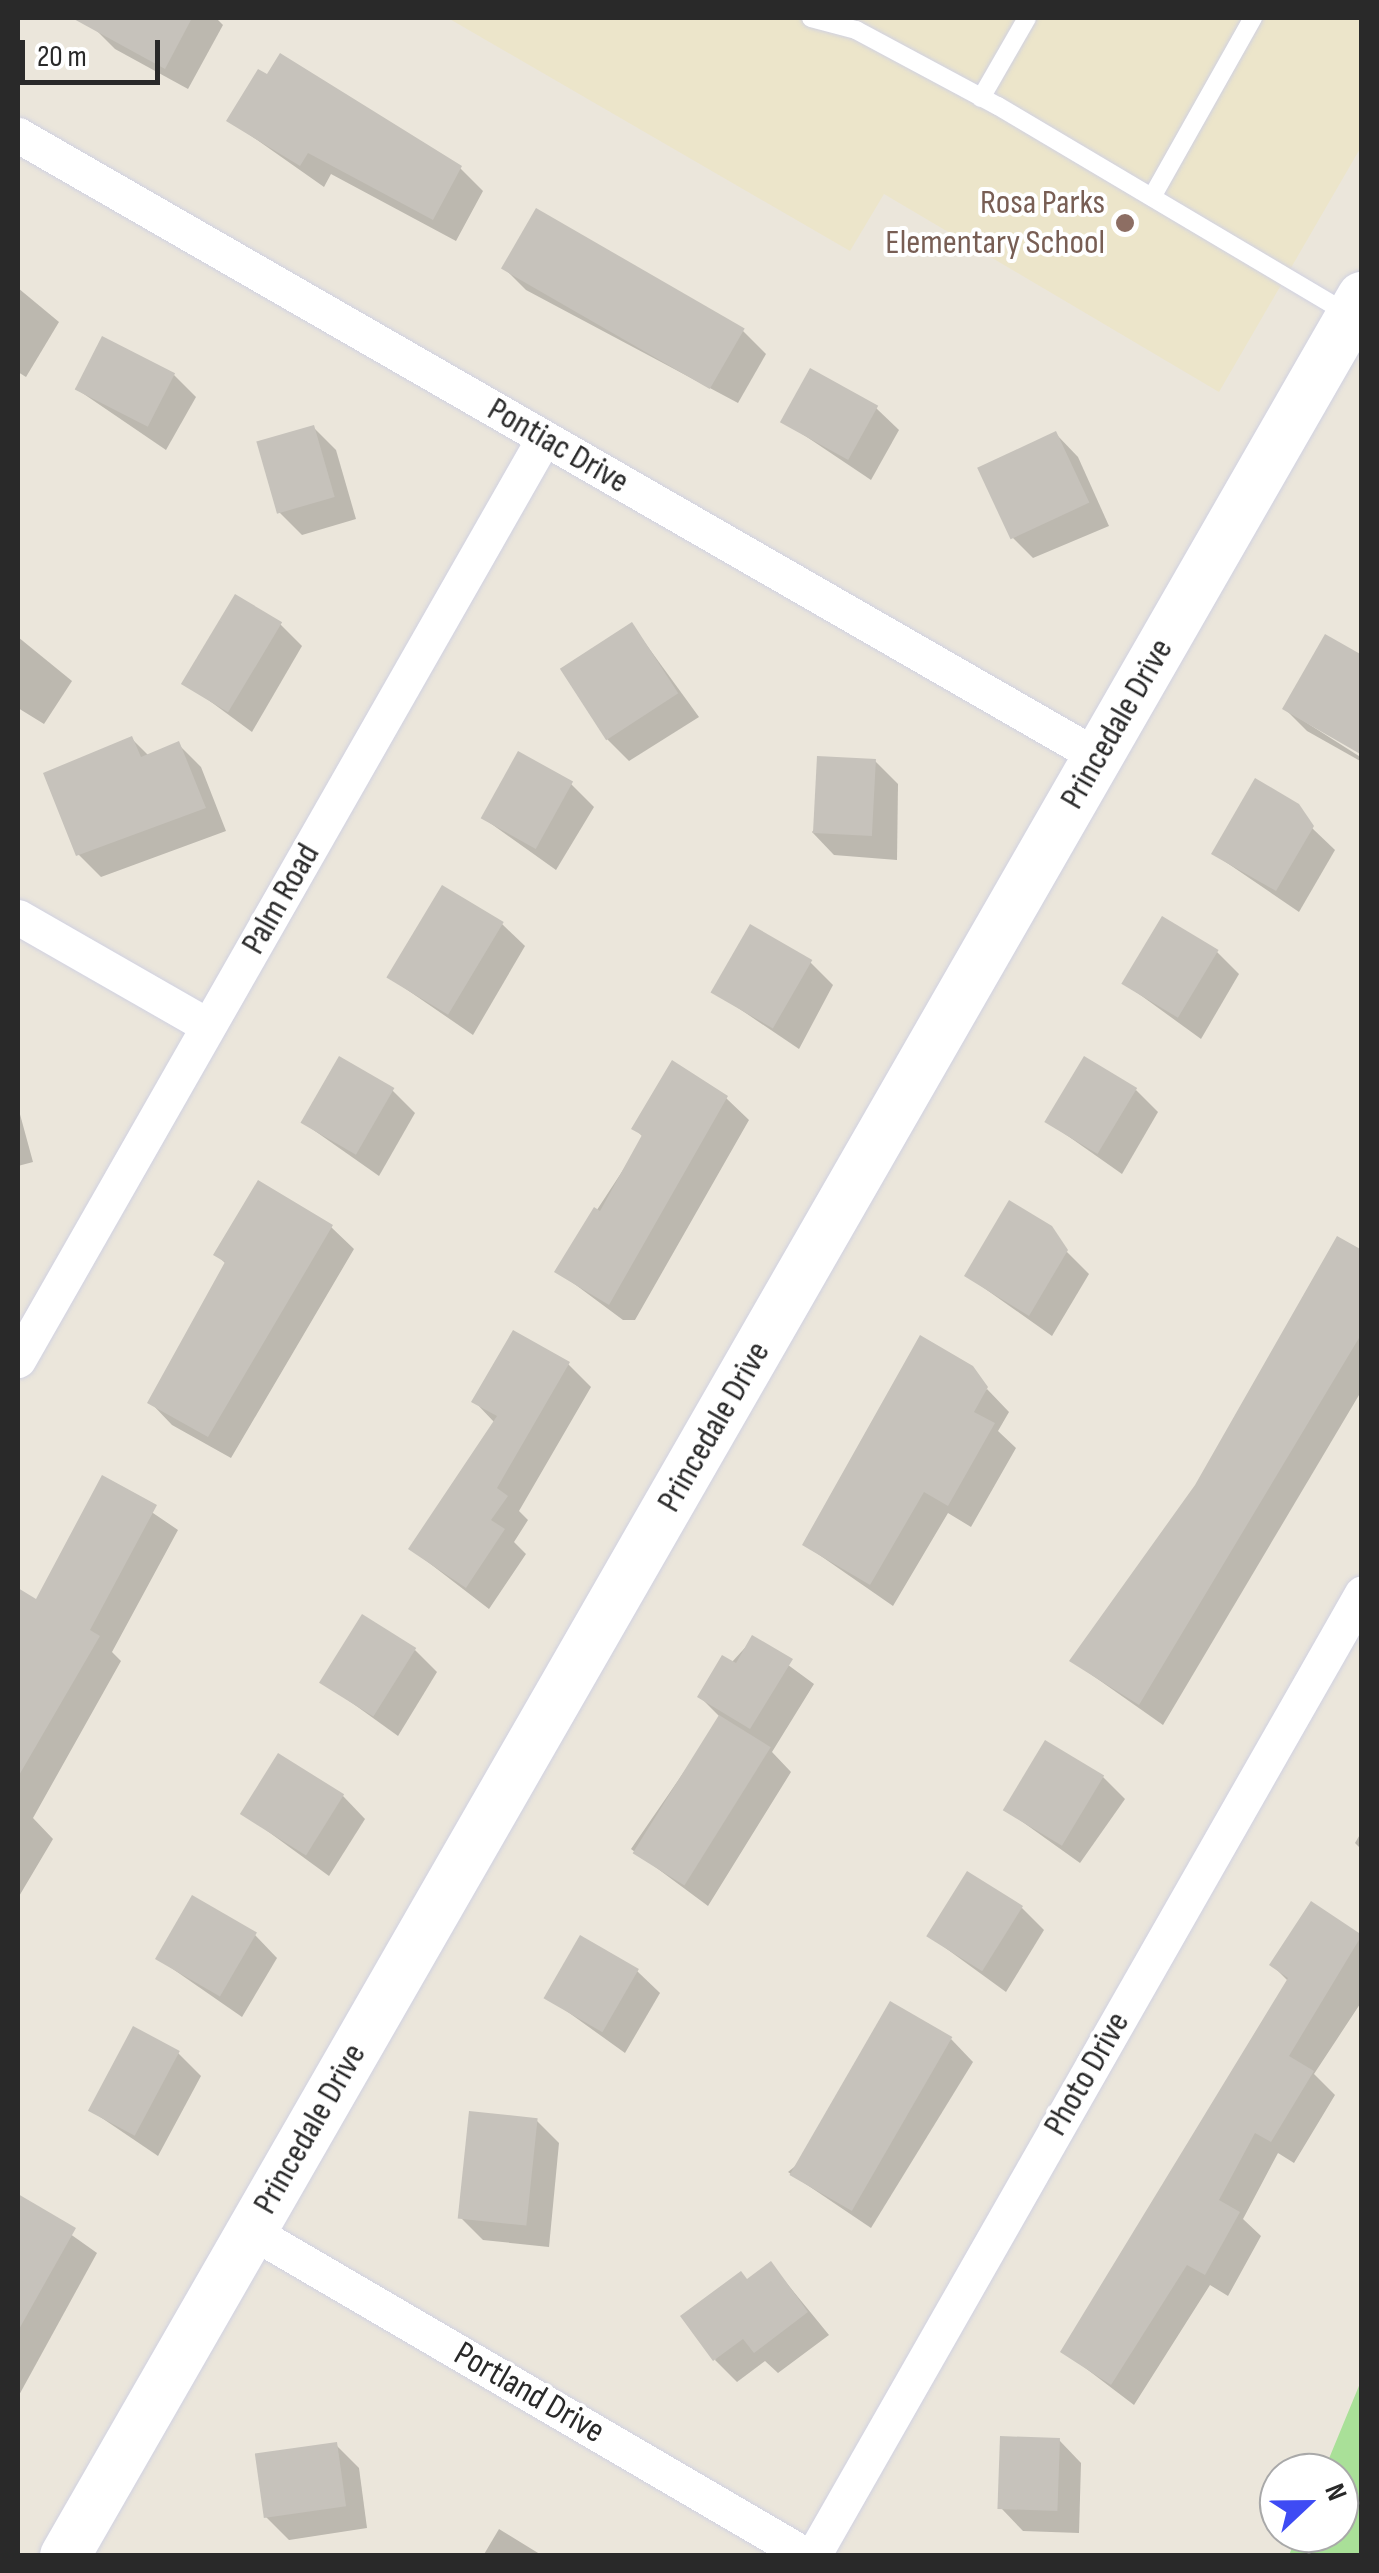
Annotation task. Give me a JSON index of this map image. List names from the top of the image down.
{
  "streets": {
    "street": [
      "Pontiac Drive",
      "Princedale Drive",
      "Palm Road",
      "Photo Drive",
      "Portland Drive"
    ]
  },
  "crossings": [
    ["Pontiac Drive", "Princedale Drive"],
    ["Pontiac Drive", "Palm Road"],
    ["Princedale Drive", "Portland Drive"],
    ["Photo Drive", "Portland Drive"]
  ],
  "places": ["Rosa Parks Elementary School"],
  "scale_bar": "20 m",
  "north": "right"
}
